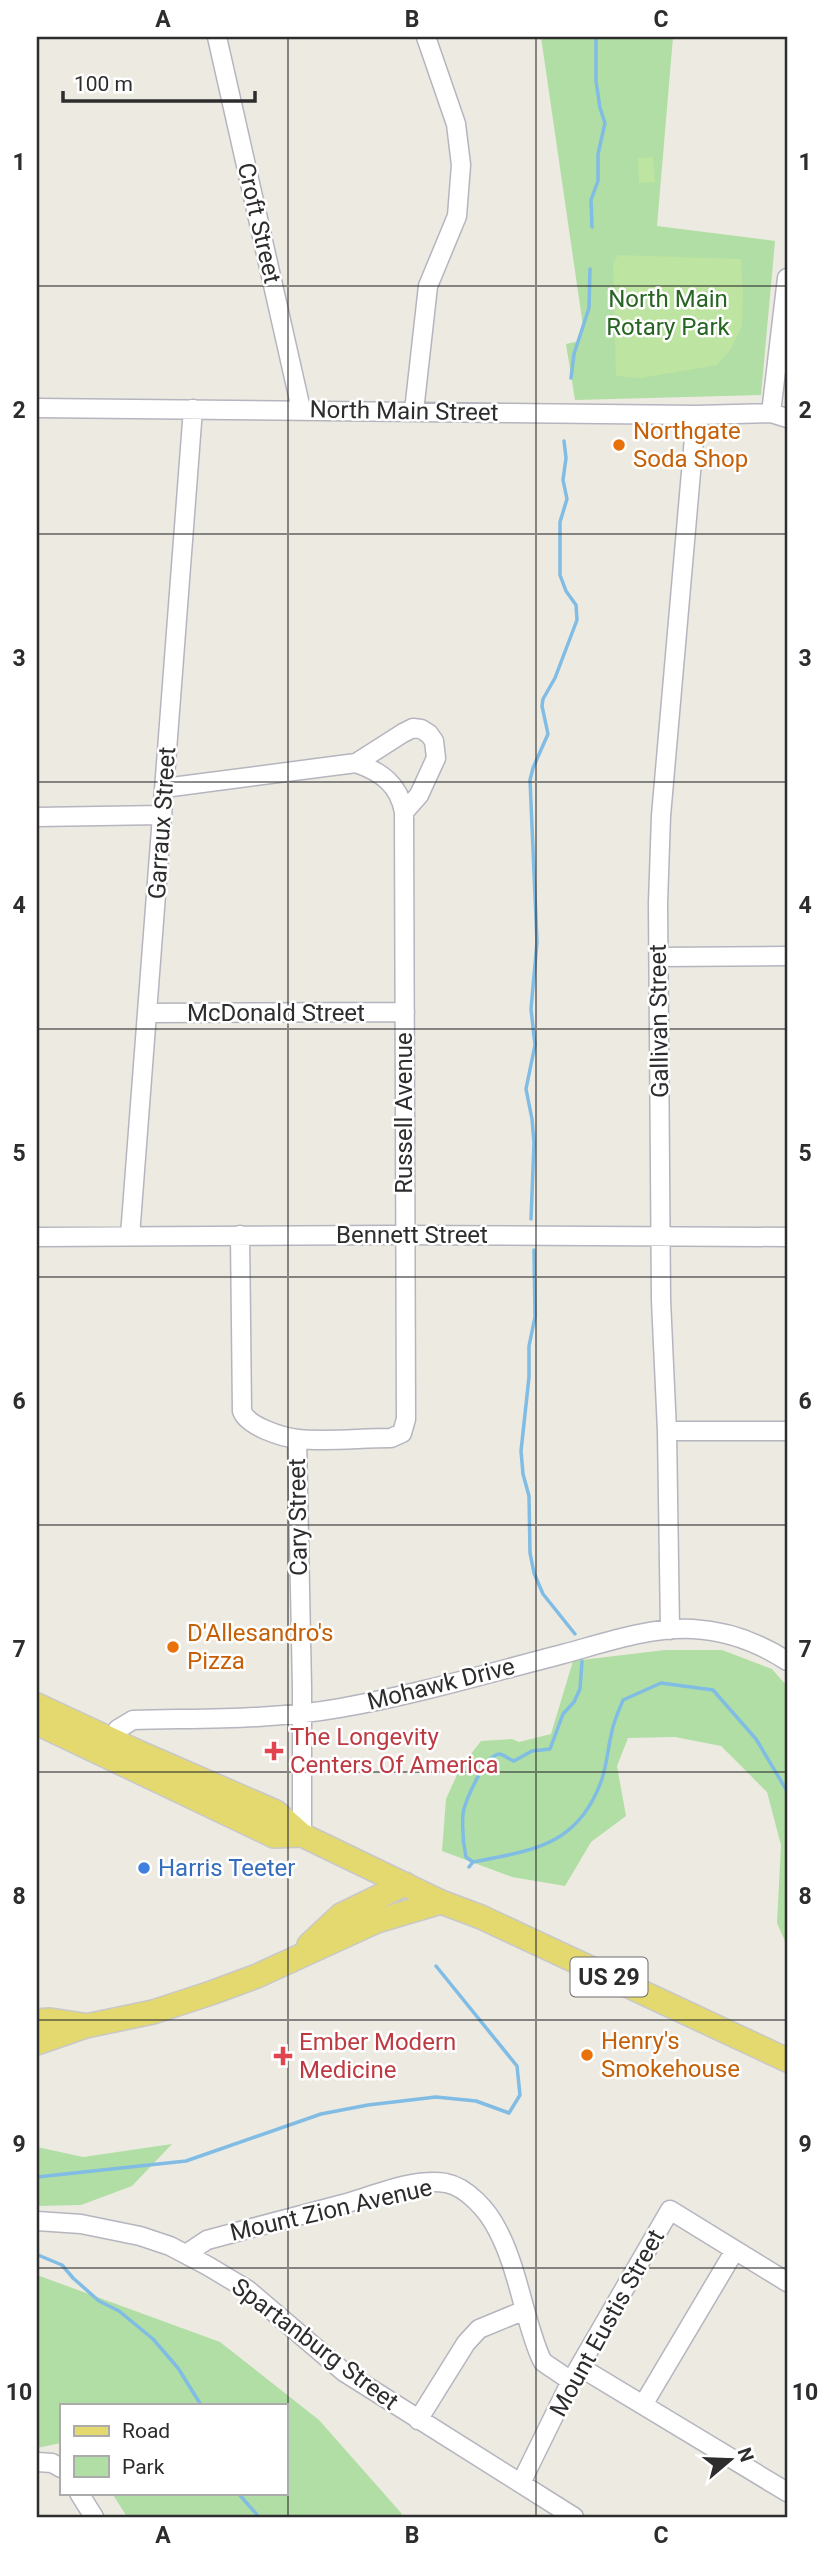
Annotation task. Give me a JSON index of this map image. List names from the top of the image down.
{
  "streets": {
    "main road": ["US 29"],
    "street": [
      "Croft Street",
      "North Main Street",
      "Garraux Street",
      "McDonald Street",
      "Gallivan Street",
      "Russell Avenue",
      "Bennett Street",
      "Cary Street",
      "Mohawk Drive",
      "Mount Zion Avenue",
      "Mount Eustis Street",
      "Spartanburg Street"
    ]
  },
  "crossings": [
    ["Croft Street", "North Main Street"],
    ["North Main Street", "Garraux Street"],
    ["North Main Street", "Gallivan Street"],
    ["Garraux Street", "McDonald Street"],
    ["Garraux Street", "Bennett Street"],
    ["McDonald Street", "Russell Avenue"],
    ["Gallivan Street", "Bennett Street"],
    ["Gallivan Street", "Mohawk Drive"],
    ["Russell Avenue", "Bennett Street"],
    ["Russell Avenue", "Cary Street"],
    ["Bennett Street", "Cary Street"],
    ["Cary Street", "Mohawk Drive"],
    ["Mount Zion Avenue", "Mount Eustis Street"],
    ["Mount Zion Avenue", "Spartanburg Street"],
    ["Mount Eustis Street", "Spartanburg Street"]
  ],
  "parks": ["North Main Rotary Park"],
  "places": {
    "other": [
      "Northgate Soda Shop",
      "D'Allesandro's Pizza",
      "Harris Teeter",
      "Henry's Smokehouse"
    ],
    "health": ["The Longevity Centers Of America", "Ember Modern Medicine"]
  },
  "legend": ["Road", "Park"],
  "scale_bar": "100 m",
  "north": "right",
  "grid": {
    "columns": ["A", "B", "C"],
    "rows": [
      "1",
      "2",
      "3",
      "4",
      "5",
      "6",
      "7",
      "8",
      "9",
      "10"
    ]
  }
}
